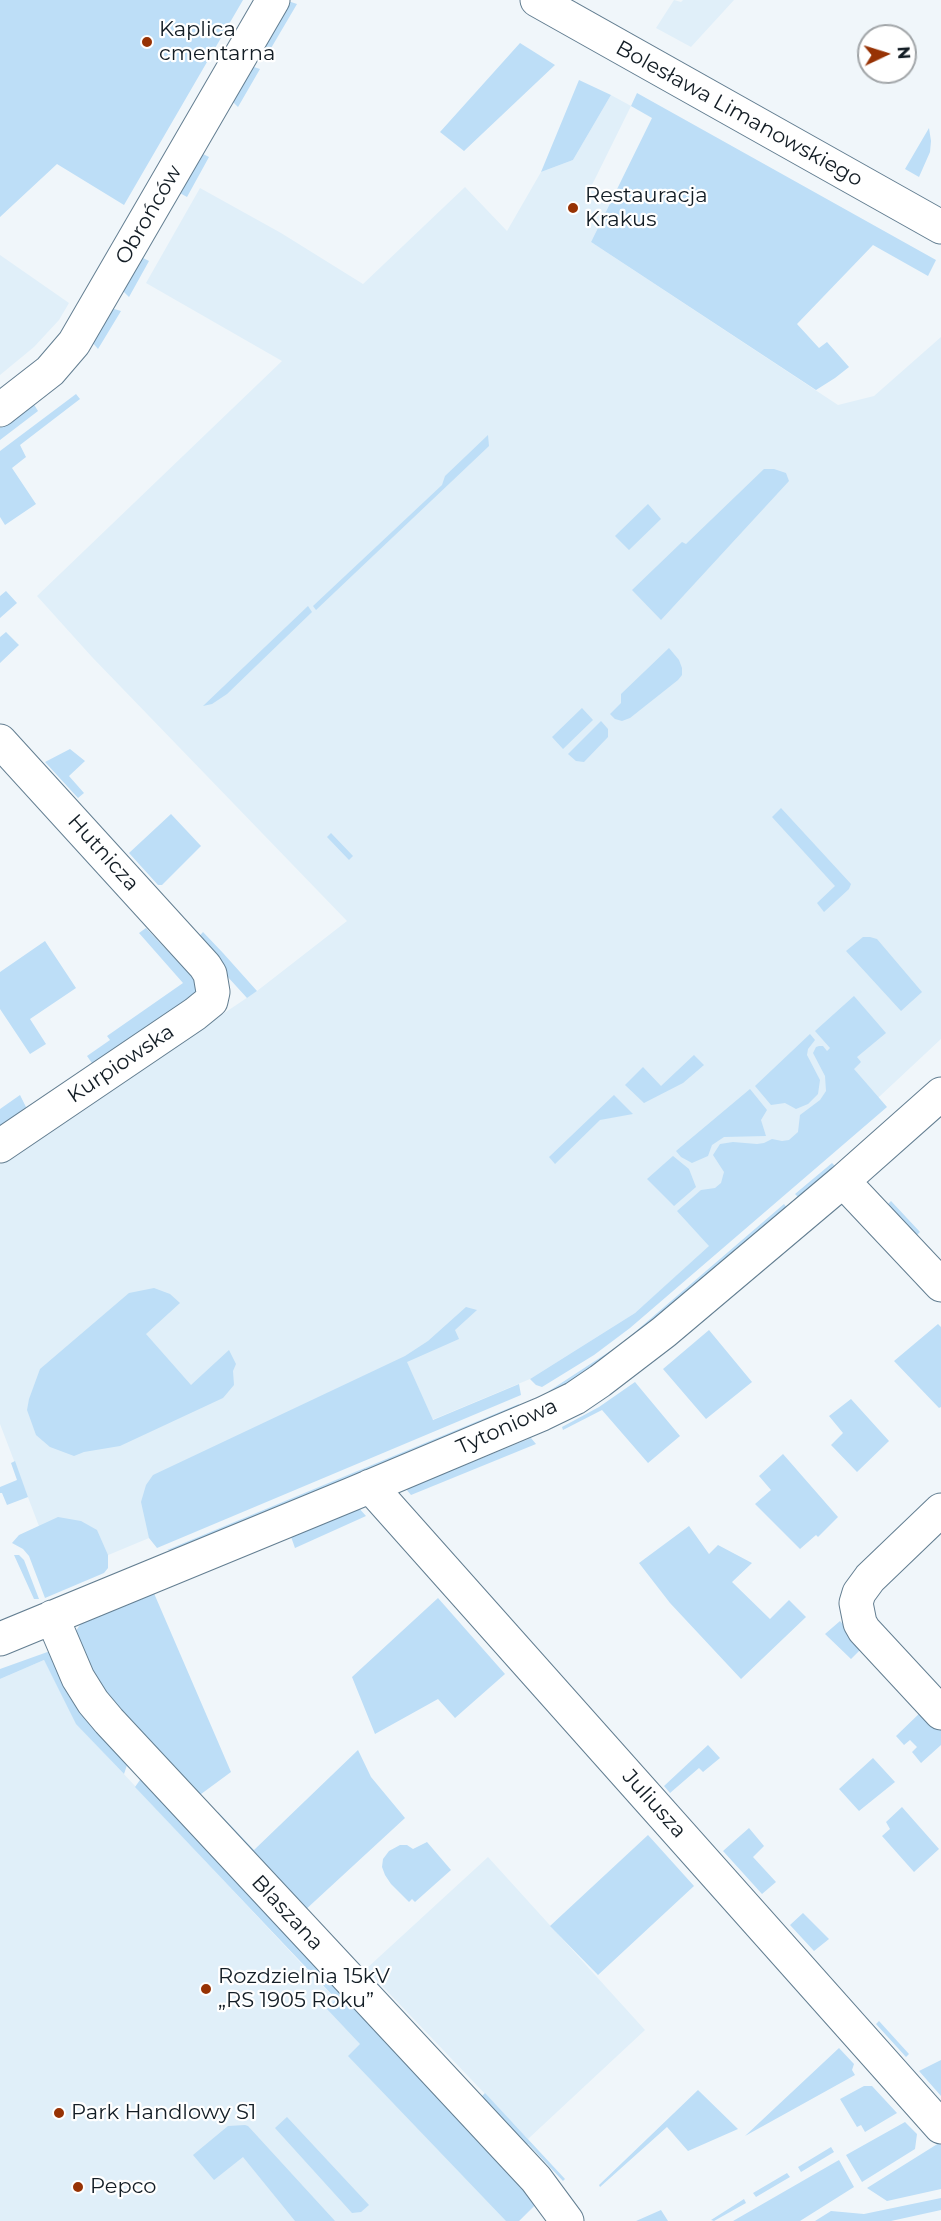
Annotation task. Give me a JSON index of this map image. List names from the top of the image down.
{
  "streets": {
    "street": [
      "Bolesława Limanowskiego",
      "Obrońców",
      "Hutnicza",
      "Kurpiowska",
      "Tytoniowa",
      "Juliusza",
      "Blaszana"
    ]
  },
  "crossings": [
    ["Hutnicza", "Kurpiowska"],
    ["Tytoniowa", "Juliusza"],
    ["Tytoniowa", "Blaszana"]
  ],
  "places": [
    "Kaplica cmentarna",
    "Restauracja Krakus",
    "Rozdzielnia 15kV „RS 1905 Roku”",
    "Park Handlowy S1",
    "Pepco"
  ],
  "north": "right"
}
